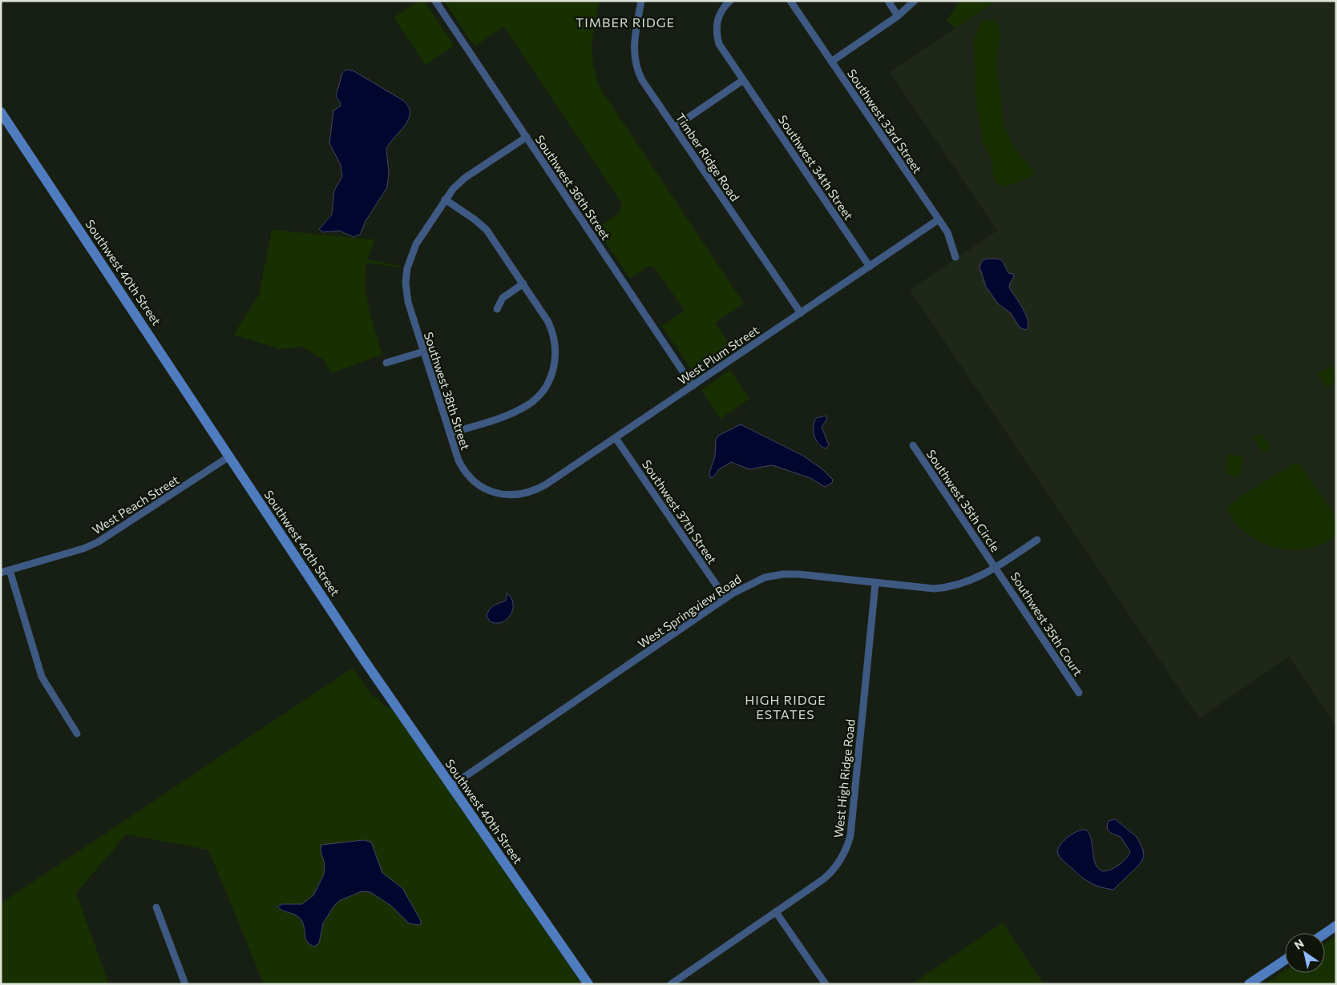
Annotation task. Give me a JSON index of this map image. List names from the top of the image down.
{
  "streets": {
    "main road": ["Southwest 40th Street"],
    "street": [
      "Southwest 33rd Street",
      "Timber Ridge Road",
      "Southwest 34th Street",
      "Southwest 36th Street",
      "West Plum Street",
      "Southwest 38th Street",
      "Southwest 35th Circle",
      "West Peach Street",
      "Southwest 37th Street",
      "West Springview Road",
      "Southwest 35th Court",
      "West High Ridge Road"
    ]
  },
  "crossings": [
    ["Southwest 33rd Street", "West Plum Street"],
    ["Timber Ridge Road", "West Plum Street"],
    ["Southwest 34th Street", "West Plum Street"],
    ["Southwest 36th Street", "West Plum Street"],
    ["Southwest 36th Street", "Southwest 38th Street"],
    ["Southwest 40th Street", "West Peach Street"],
    ["Southwest 40th Street", "West Springview Road"],
    ["West Plum Street", "Southwest 38th Street"],
    ["West Plum Street", "Southwest 37th Street"],
    ["Southwest 35th Circle", "West Springview Road"],
    ["Southwest 35th Circle", "Southwest 35th Court"],
    ["Southwest 37th Street", "West Springview Road"],
    ["West Springview Road", "Southwest 35th Court"],
    ["West Springview Road", "West High Ridge Road"]
  ],
  "districts": ["TIMBER RIDGE", "HIGH RIDGE ESTATES"],
  "north": "top left"
}
